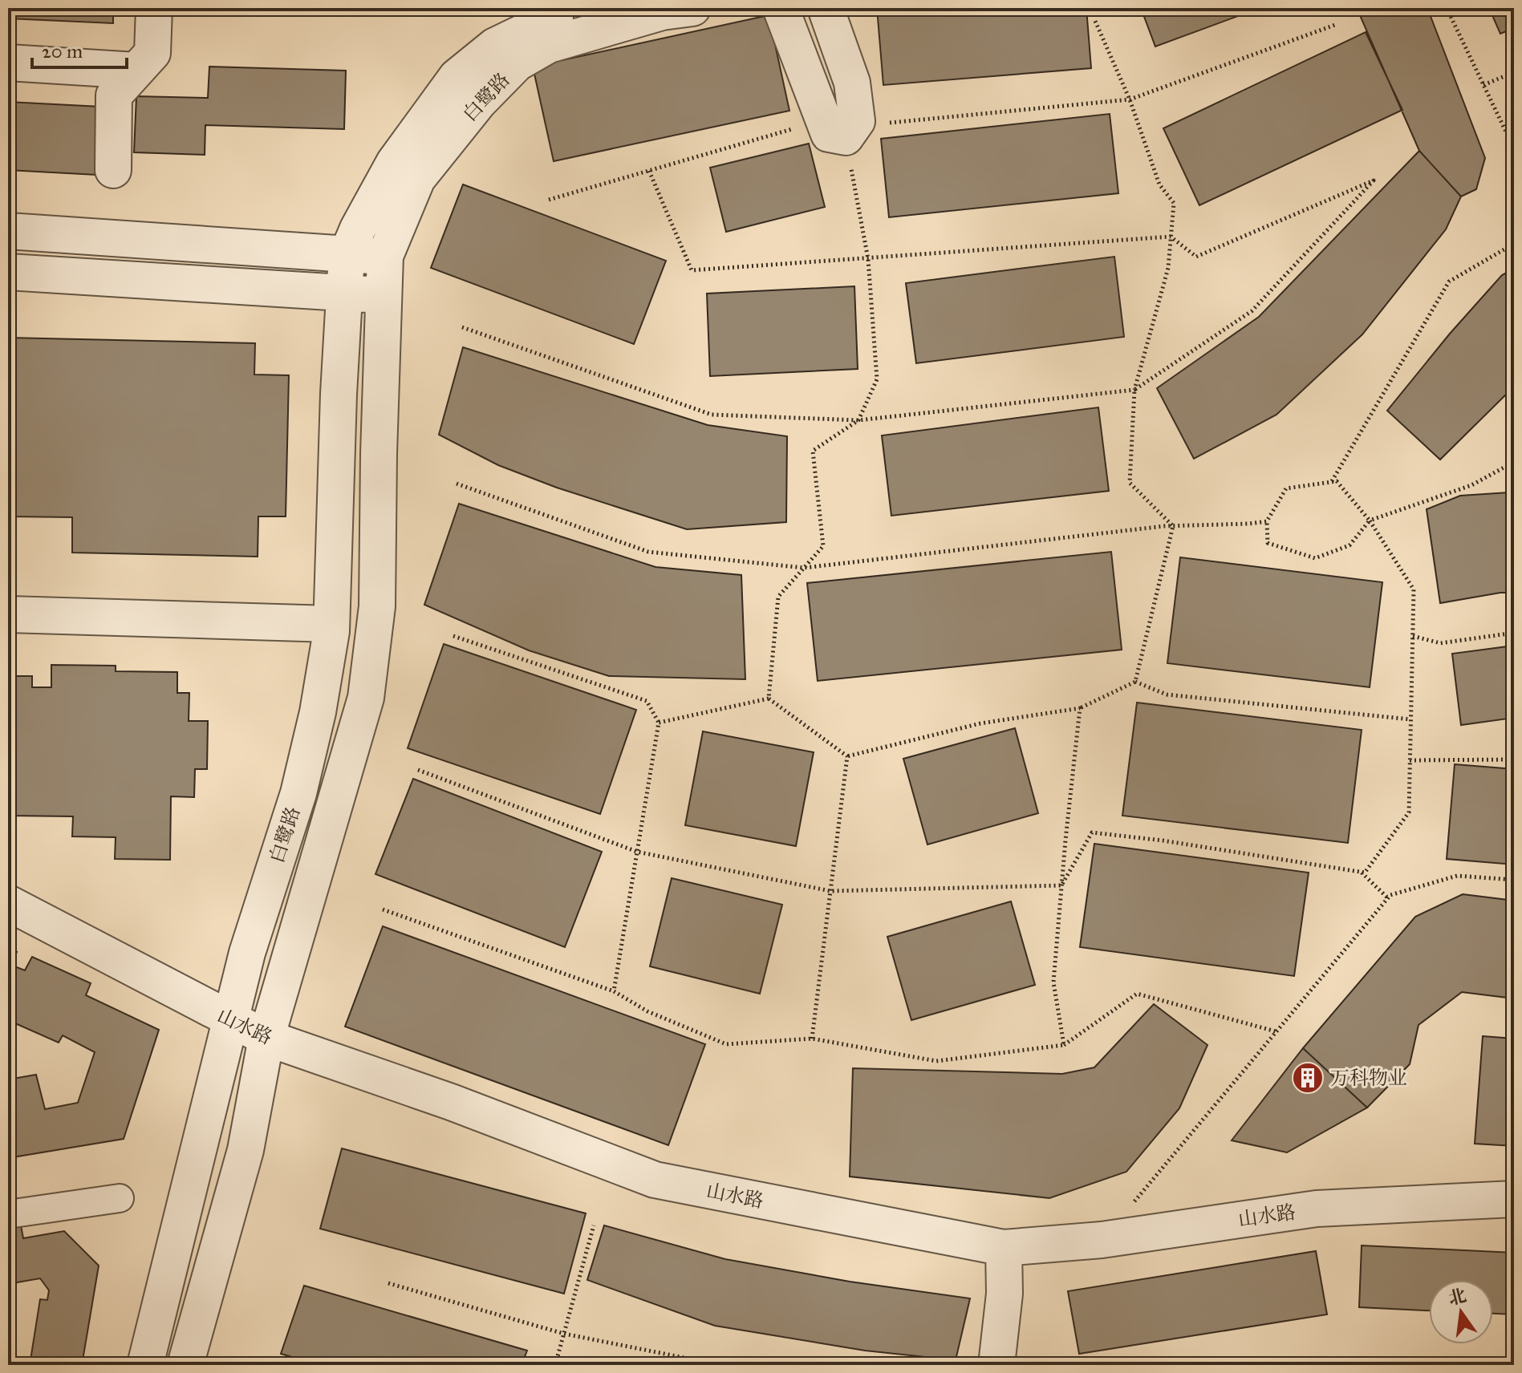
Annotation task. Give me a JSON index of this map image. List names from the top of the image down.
{
  "streets": {
    "street": ["白鹭路", "山水路"]
  },
  "crossings": [
    ["白鹭路", "山水路"]
  ],
  "places": {
    "building": ["万科物业"]
  },
  "scale_bar": "20 m",
  "north": "top"
}
